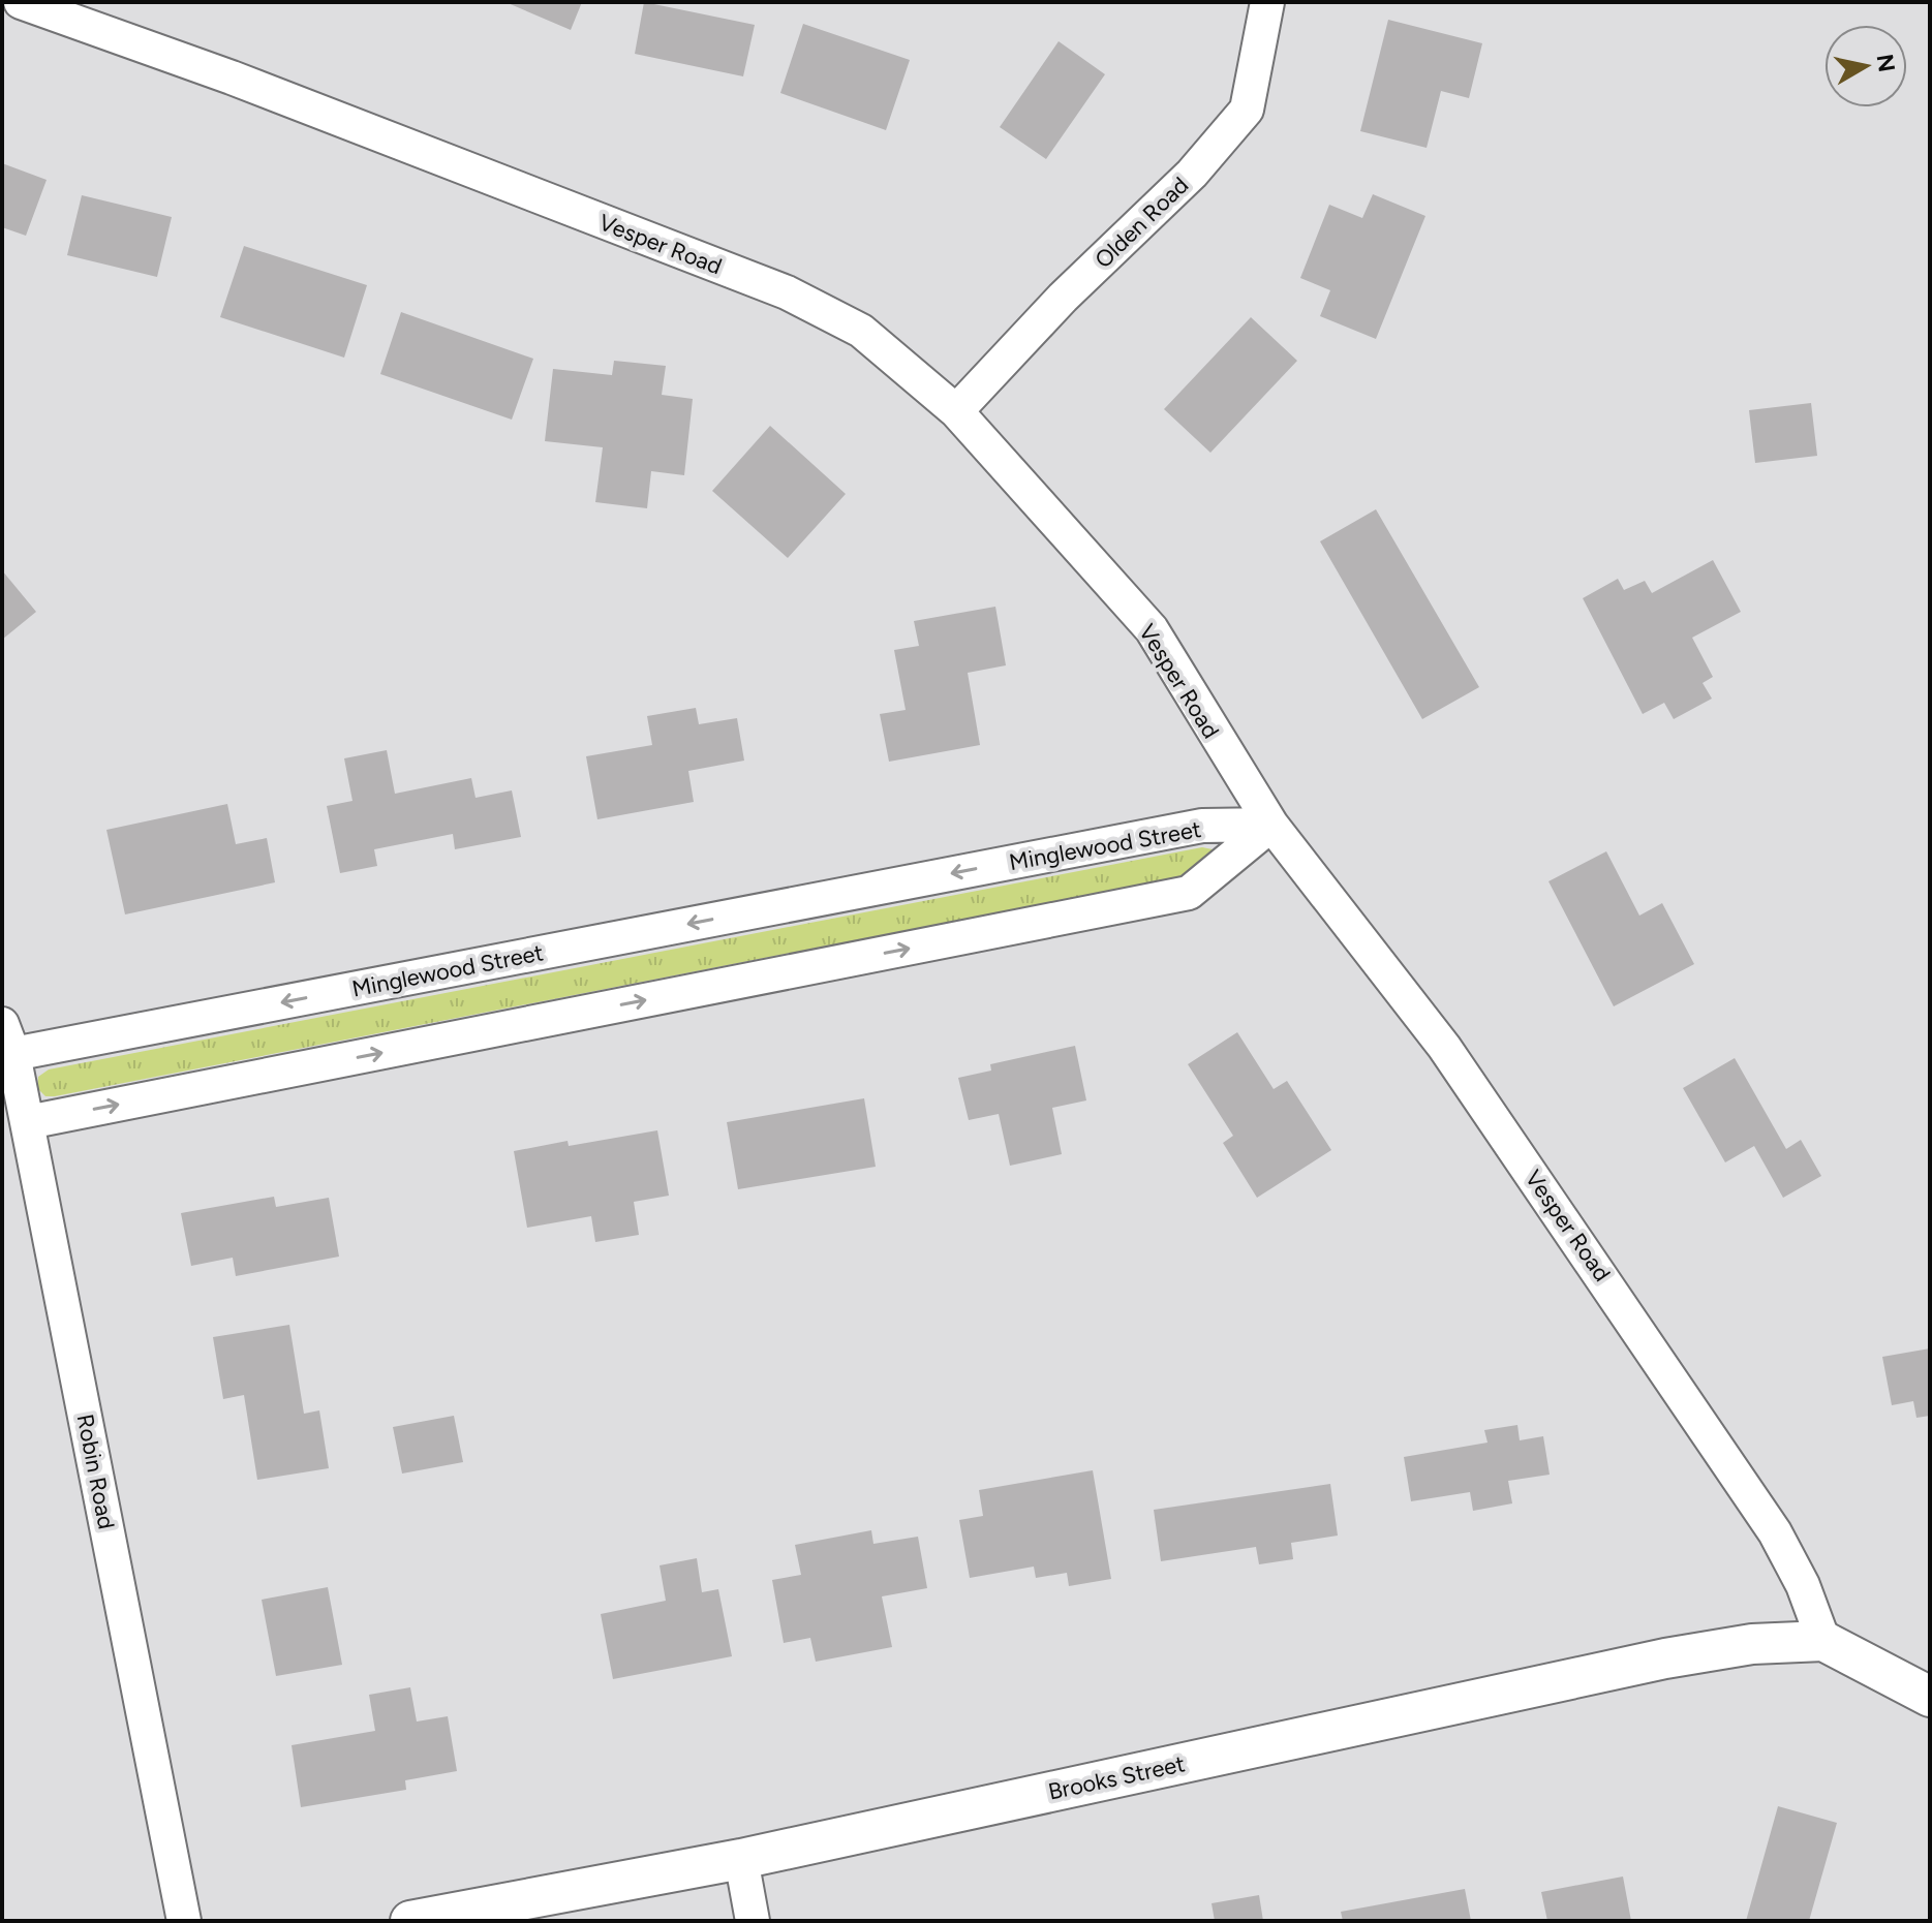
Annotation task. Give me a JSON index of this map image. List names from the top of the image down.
{
  "streets": {
    "street": [
      "Olden Road",
      "Vesper Road",
      "Minglewood Street",
      "Robin Road",
      "Brooks Street"
    ]
  },
  "crossings": [
    ["Olden Road", "Vesper Road"],
    ["Vesper Road", "Minglewood Street"],
    ["Vesper Road", "Brooks Street"],
    ["Minglewood Street", "Robin Road"]
  ],
  "north": "right"
}
